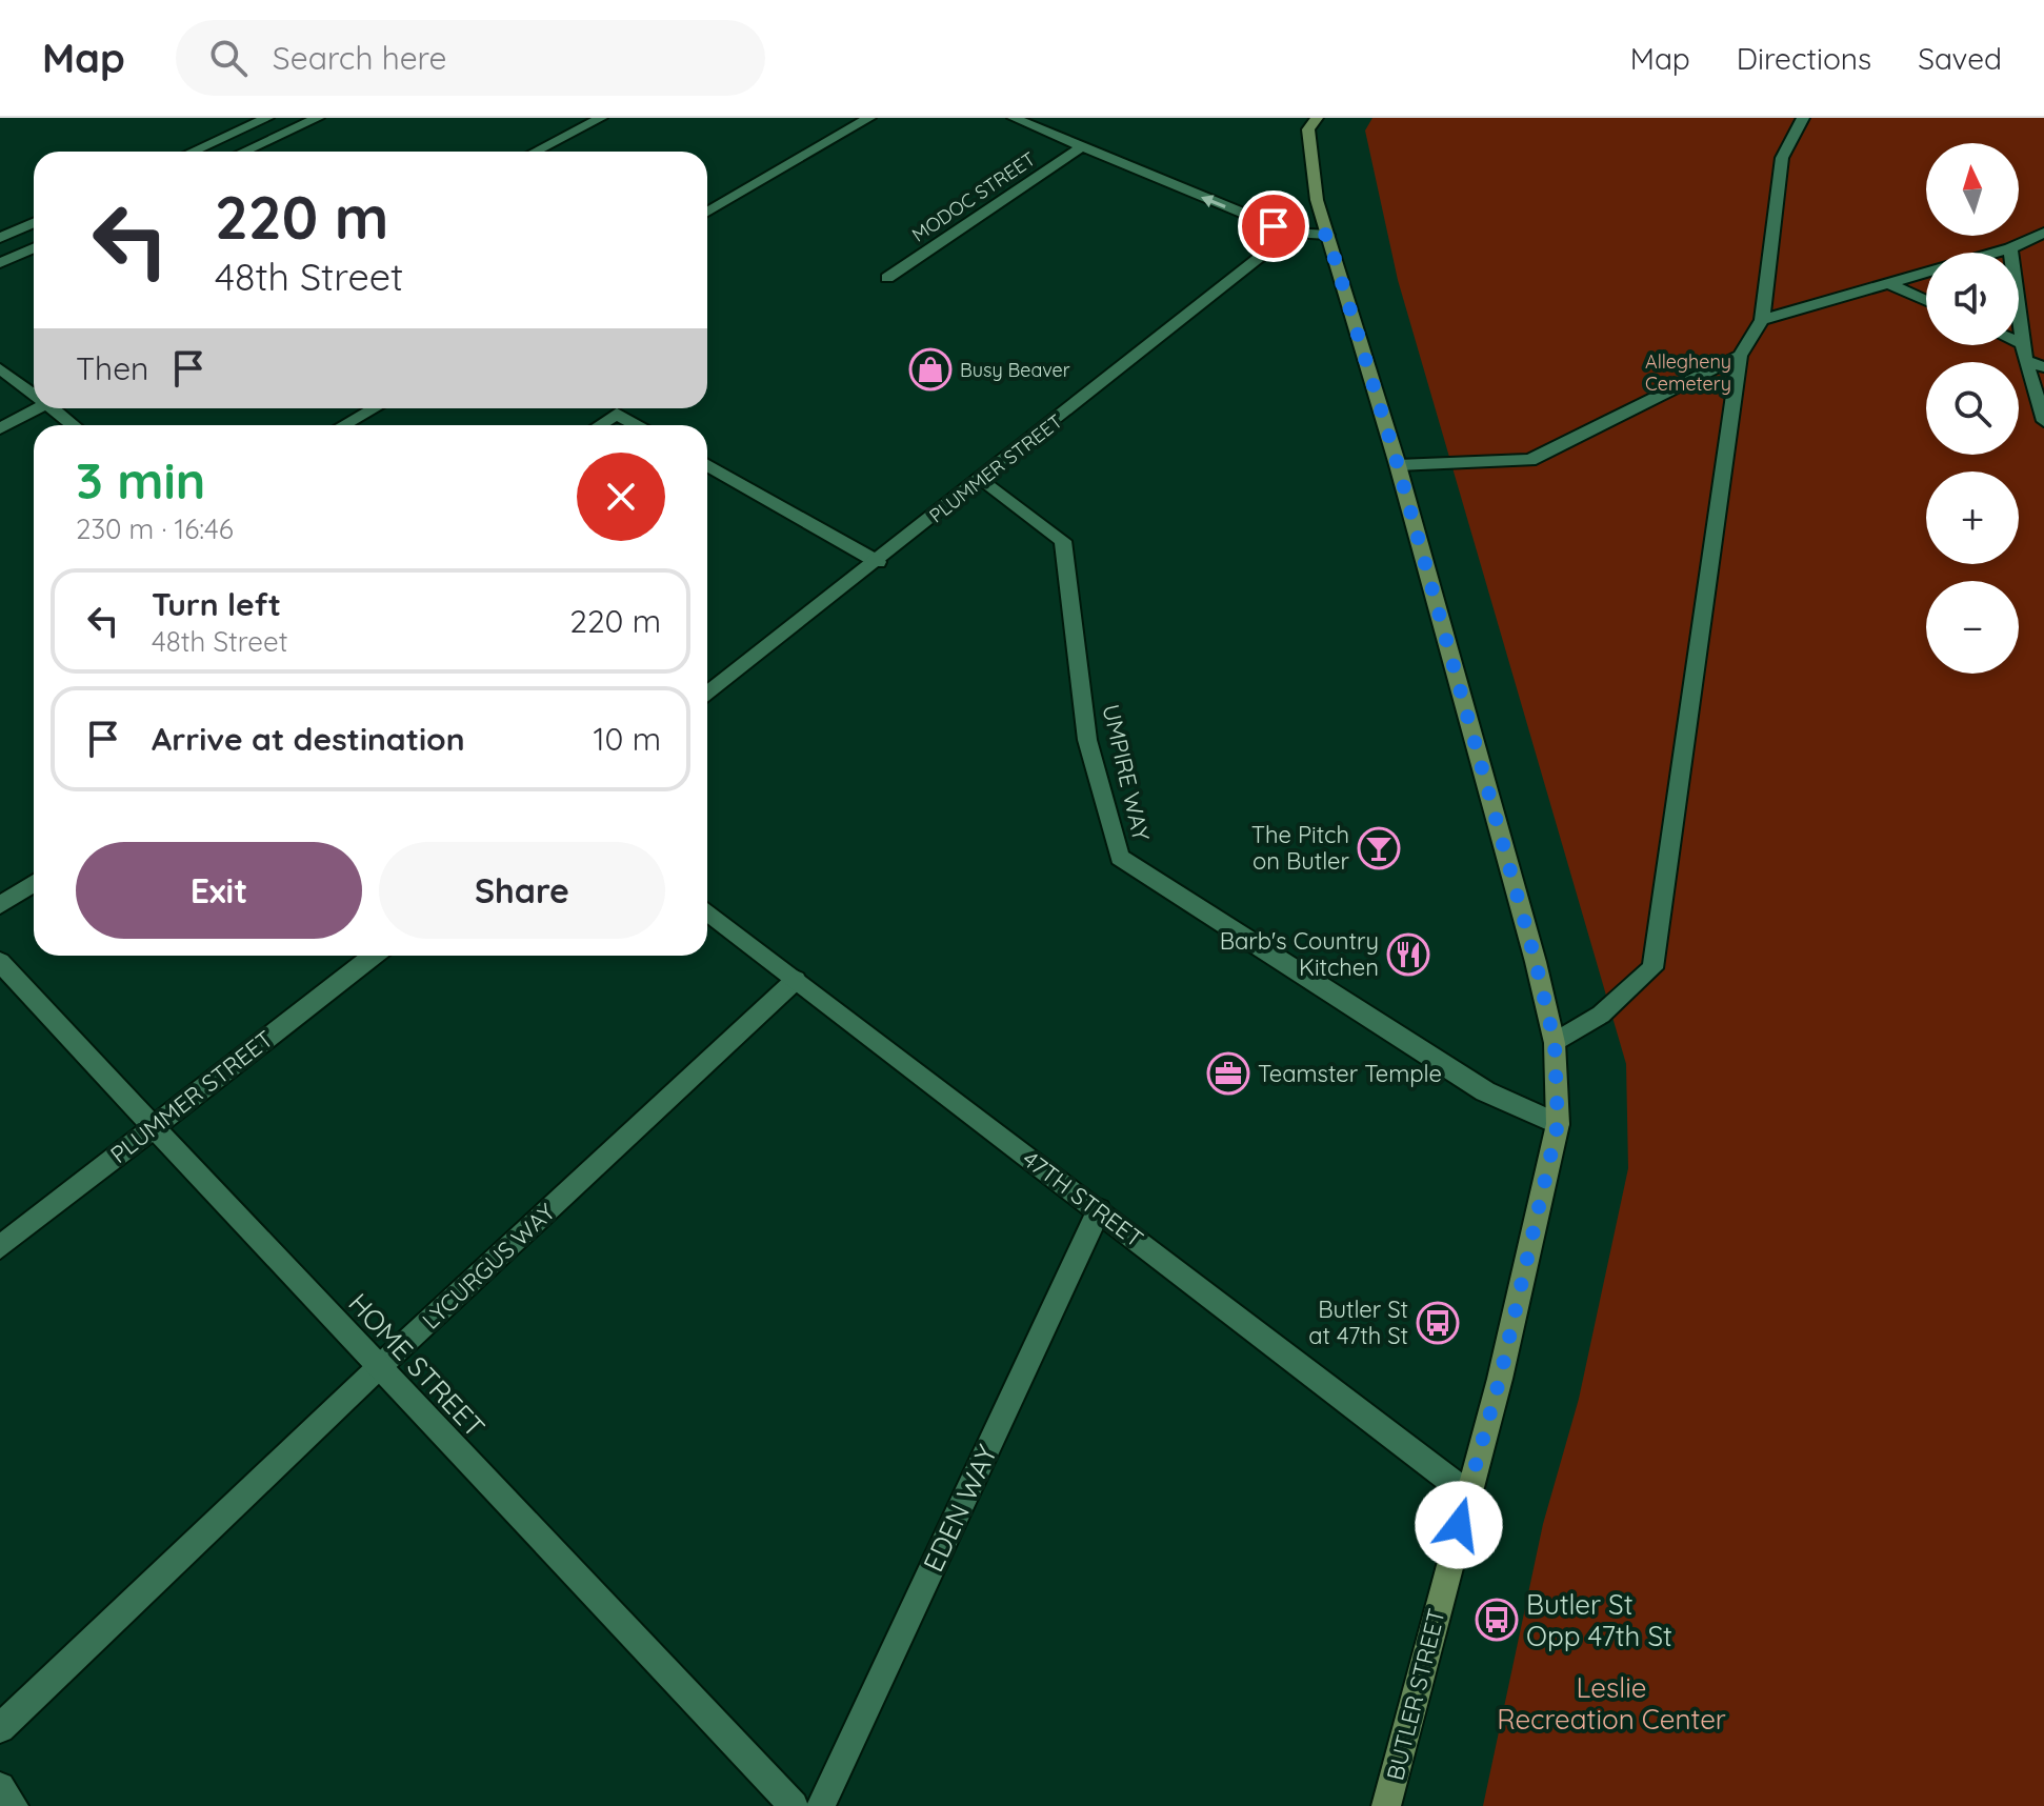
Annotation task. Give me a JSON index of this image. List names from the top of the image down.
{
  "streets": {
    "main road": ["BUTLER STREET"],
    "street": [
      "MODOC STREET",
      "PLUMMER STREET",
      "UMPIRE WAY",
      "47TH STREET",
      "LYCURGUS WAY",
      "HOME STREET",
      "EDEN WAY"
    ]
  },
  "crossings": [
    ["PLUMMER STREET", "UMPIRE WAY"],
    ["PLUMMER STREET", "HOME STREET"],
    ["UMPIRE WAY", "BUTLER STREET"],
    ["47TH STREET", "LYCURGUS WAY"],
    ["47TH STREET", "EDEN WAY"],
    ["47TH STREET", "BUTLER STREET"],
    ["LYCURGUS WAY", "HOME STREET"]
  ],
  "parks": ["Allegheny Cemetery", "Leslie Recreation Center"],
  "places": {
    "shop": ["Busy Beaver"],
    "bar": ["The Pitch on Butler"],
    "restaurant": ["Barb's Country Kitchen"],
    "office": ["Teamster Temple"],
    "bus stop": ["Butler St at 47th St", "Butler St Opp 47th St"]
  },
  "north": "top",
  "page": {
    "header": "Map",
    "search": "Search here",
    "nav": ["Map", "Directions", "Saved"],
    "map_buttons": ["+", "−"],
    "turn": ["220 m", "48th Street"],
    "then": "Then",
    "heading": ["3 min", "230 m · 16:46"],
    "list": [
      {
        "name": "Turn left",
        "note": "48th Street",
        "value": "220 m"
      },
      {
        "name": "Arrive at destination",
        "value": "10 m"
      }
    ],
    "buttons": ["Exit", "Share"]
  }
}
